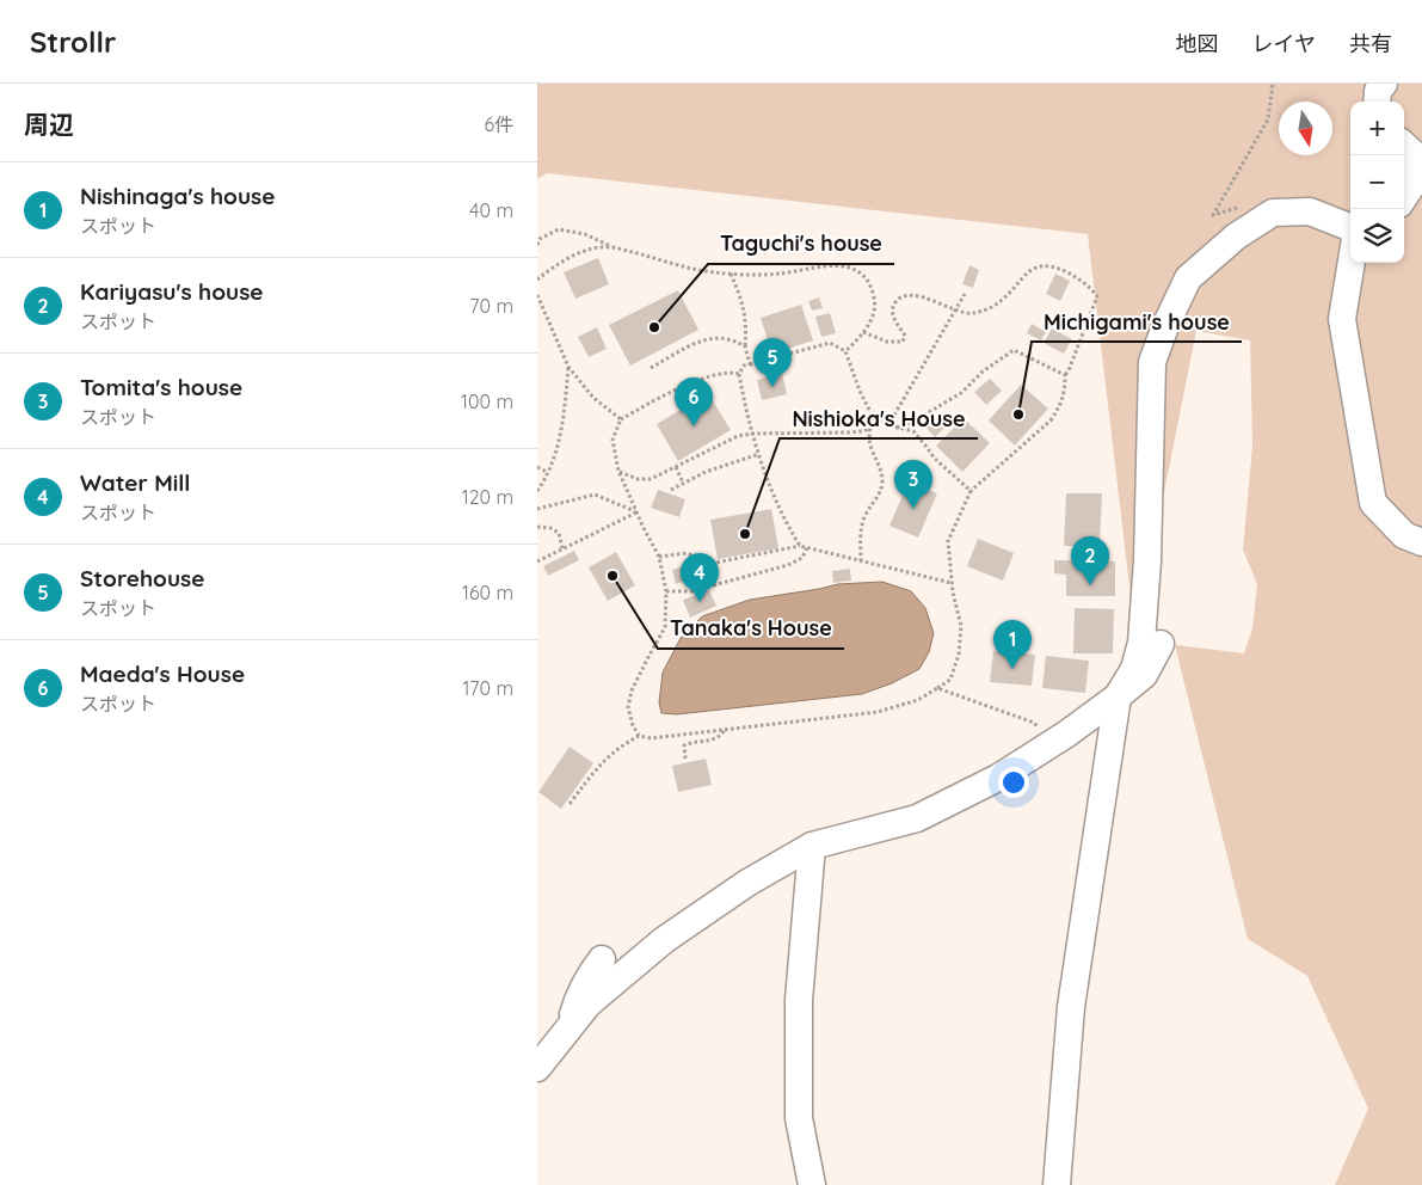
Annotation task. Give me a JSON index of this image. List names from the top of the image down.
{
  "places": [
    "Taguchi's house",
    "Michigami's house",
    "Nishioka's House",
    "Tanaka's House"
  ],
  "north": "bottom",
  "page": {
    "header": "Strollr",
    "nav": ["地図", "レイヤ", "共有"],
    "heading": ["周辺", "6件"],
    "map_buttons": ["+", "−"],
    "list": [
      {
        "mark": "1",
        "name": "Nishinaga's house",
        "note": "スポット",
        "value": "40 m"
      },
      {
        "mark": "2",
        "name": "Kariyasu's house",
        "note": "スポット",
        "value": "70 m"
      },
      {
        "mark": "3",
        "name": "Tomita's house",
        "note": "スポット",
        "value": "100 m"
      },
      {
        "mark": "4",
        "name": "Water Mill",
        "note": "スポット",
        "value": "120 m"
      },
      {
        "mark": "5",
        "name": "Storehouse",
        "note": "スポット",
        "value": "160 m"
      },
      {
        "mark": "6",
        "name": "Maeda's House",
        "note": "スポット",
        "value": "170 m"
      }
    ],
    "pins": [
      "5",
      "6",
      "3",
      "2",
      "4",
      "1"
    ]
  }
}
